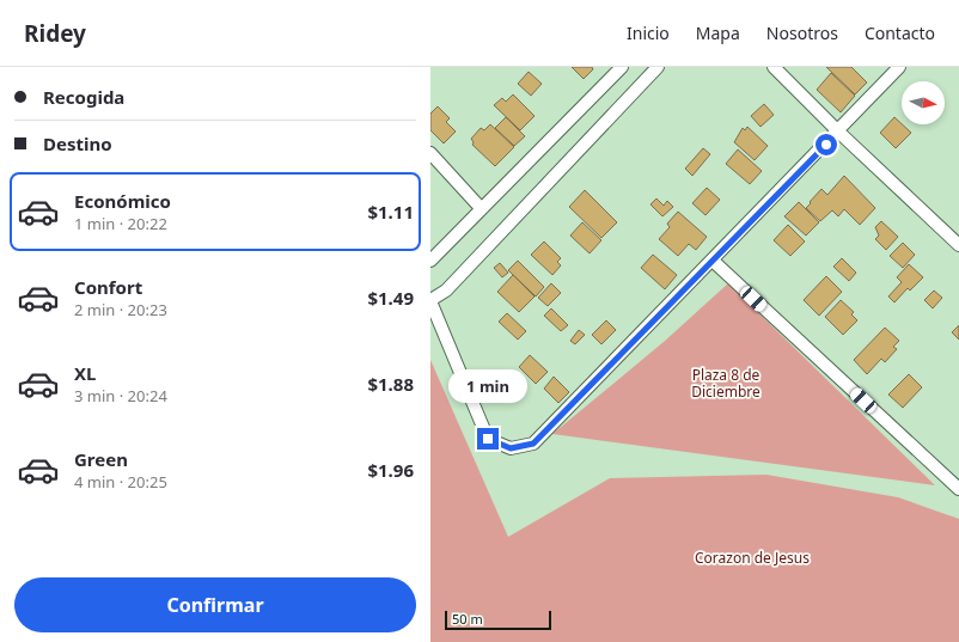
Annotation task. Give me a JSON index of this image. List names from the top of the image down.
{
  "parks": ["Plaza 8 de Diciembre", "Corazon de Jesus"],
  "scale_bar": "50 m",
  "north": "right",
  "page": {
    "header": "Ridey",
    "nav": [
      "Inicio",
      "Mapa",
      "Nosotros",
      "Contacto"
    ],
    "banner": ["Recogida", "Destino"],
    "list": [
      {
        "name": "Económico",
        "note": "1 min · 20:22",
        "value": "$1.11"
      },
      {
        "name": "Confort",
        "note": "2 min · 20:23",
        "value": "$1.49"
      },
      {
        "name": "XL",
        "note": "3 min · 20:24",
        "value": "$1.88"
      },
      {
        "name": "Green",
        "note": "4 min · 20:25",
        "value": "$1.96"
      }
    ],
    "bubble": "1 min",
    "buttons": "Confirmar",
    "scale": "50 m"
  }
}
